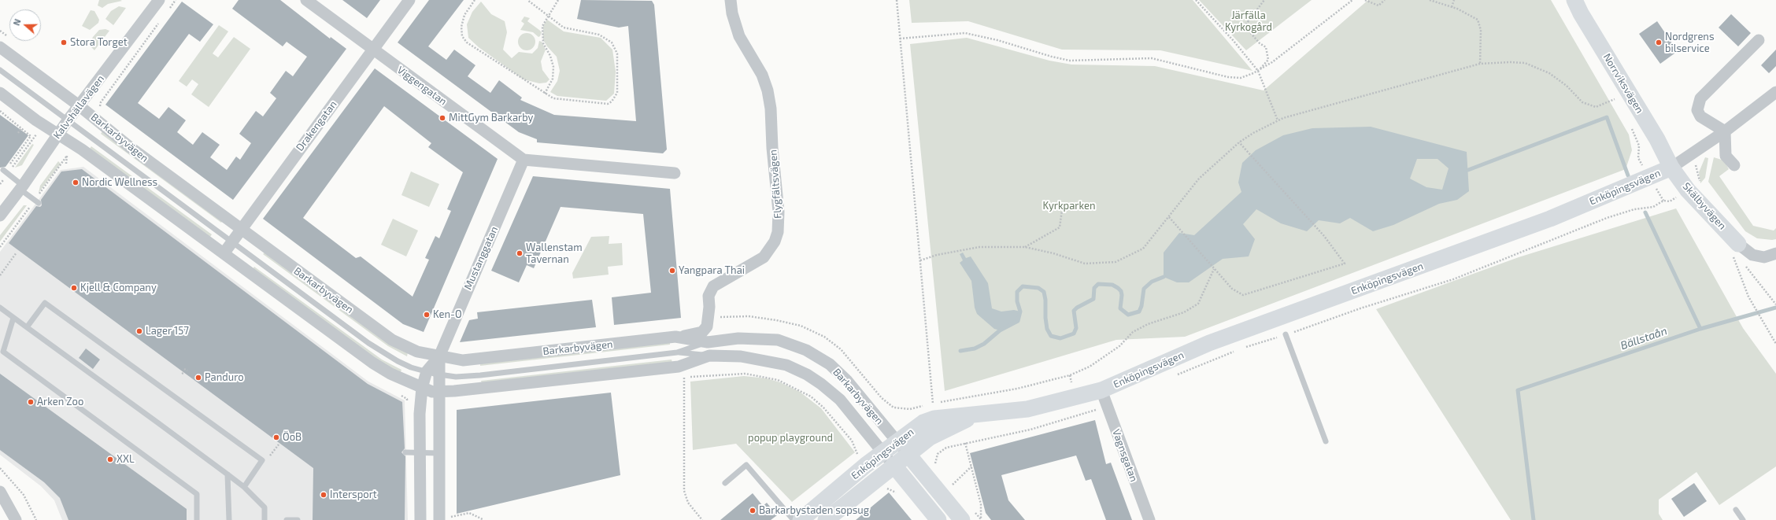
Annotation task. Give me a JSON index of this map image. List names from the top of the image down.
{
  "streets": {
    "street": [
      "Norrviksvägen",
      "Viggengatan",
      "Kalvshällavägen",
      "Drakengatan",
      "Barkarbyvägen",
      "Flygfältsvägen",
      "Enköpingsvägen",
      "Skälbyvägen",
      "Mustanggatan",
      "Vagnsgatan"
    ]
  },
  "crossings": [
    ["Norrviksvägen", "Enköpingsvägen"],
    ["Norrviksvägen", "Skälbyvägen"],
    ["Viggengatan", "Drakengatan"],
    ["Viggengatan", "Mustanggatan"],
    ["Kalvshällavägen", "Barkarbyvägen"],
    ["Drakengatan", "Barkarbyvägen"],
    ["Barkarbyvägen", "Flygfältsvägen"],
    ["Barkarbyvägen", "Enköpingsvägen"],
    ["Barkarbyvägen", "Mustanggatan"],
    ["Enköpingsvägen", "Skälbyvägen"],
    ["Enköpingsvägen", "Vagnsgatan"]
  ],
  "water": ["Bällstaån"],
  "parks": ["Järfälla Kyrkogård", "Kyrkparken", "popup playground"],
  "places": [
    "Stora Torget",
    "Nordgrens bilservice",
    "MittGym Barkarby",
    "Nordic Wellness",
    "Wallenstam Tavernan",
    "Yangpara Thai",
    "Kjell & Company",
    "Ken-O",
    "Lager 157",
    "Panduro",
    "Arken Zoo",
    "ÖoB",
    "XXL",
    "Intersport",
    "Barkarbystaden sopsug"
  ],
  "north": "left"
}
